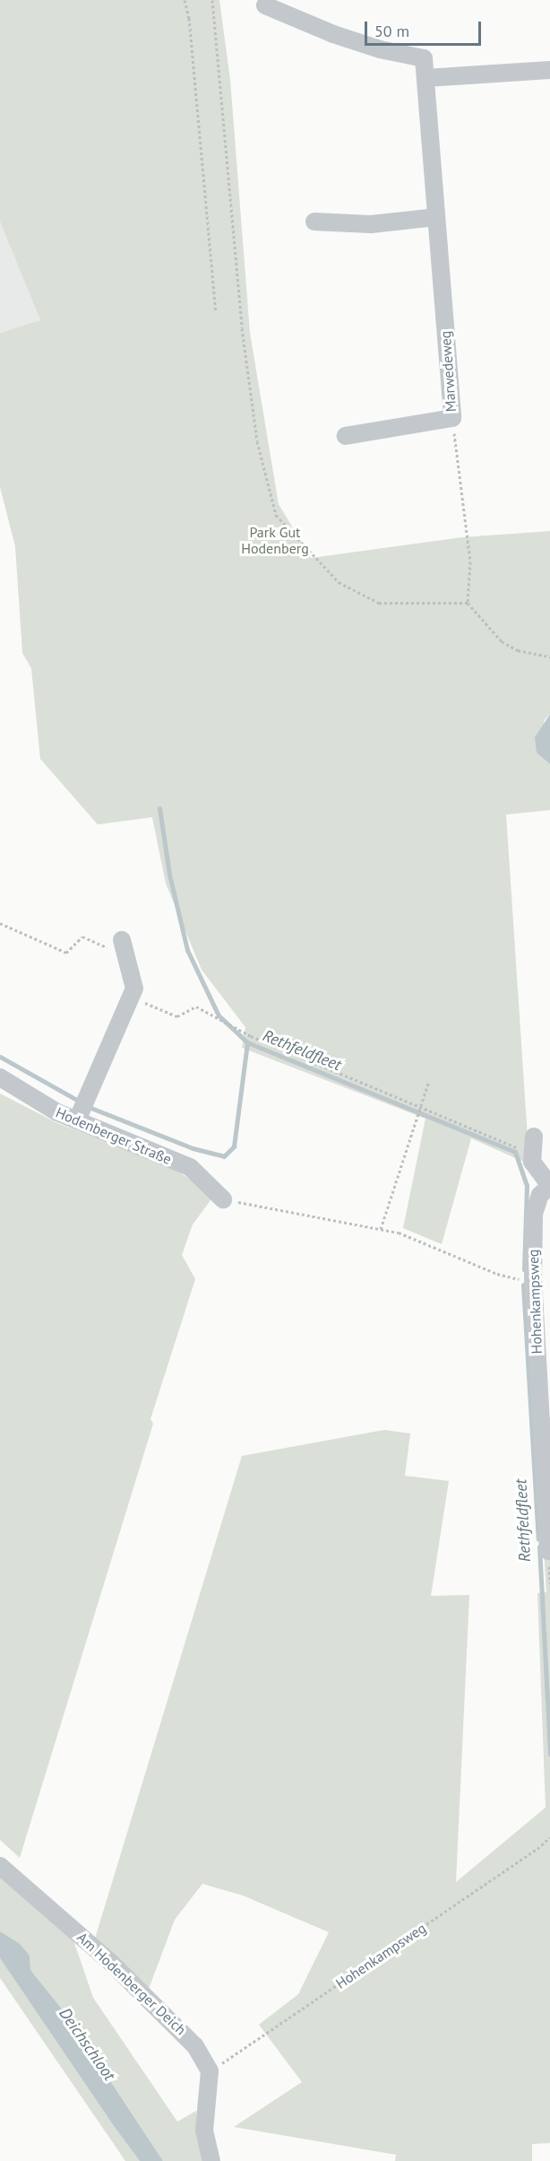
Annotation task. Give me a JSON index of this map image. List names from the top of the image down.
{
  "streets": {
    "street": [
      "Marwedeweg",
      "Hodenberger Straße",
      "Hohenkampsweg",
      "Am Hodenberger Deich"
    ]
  },
  "crossings": [
    ["Hohenkampsweg", "Am Hodenberger Deich"]
  ],
  "water": ["Rethfeldfleet", "Deichschloot"],
  "parks": ["Park Gut Hodenberg"],
  "scale_bar": "50 m"
}
